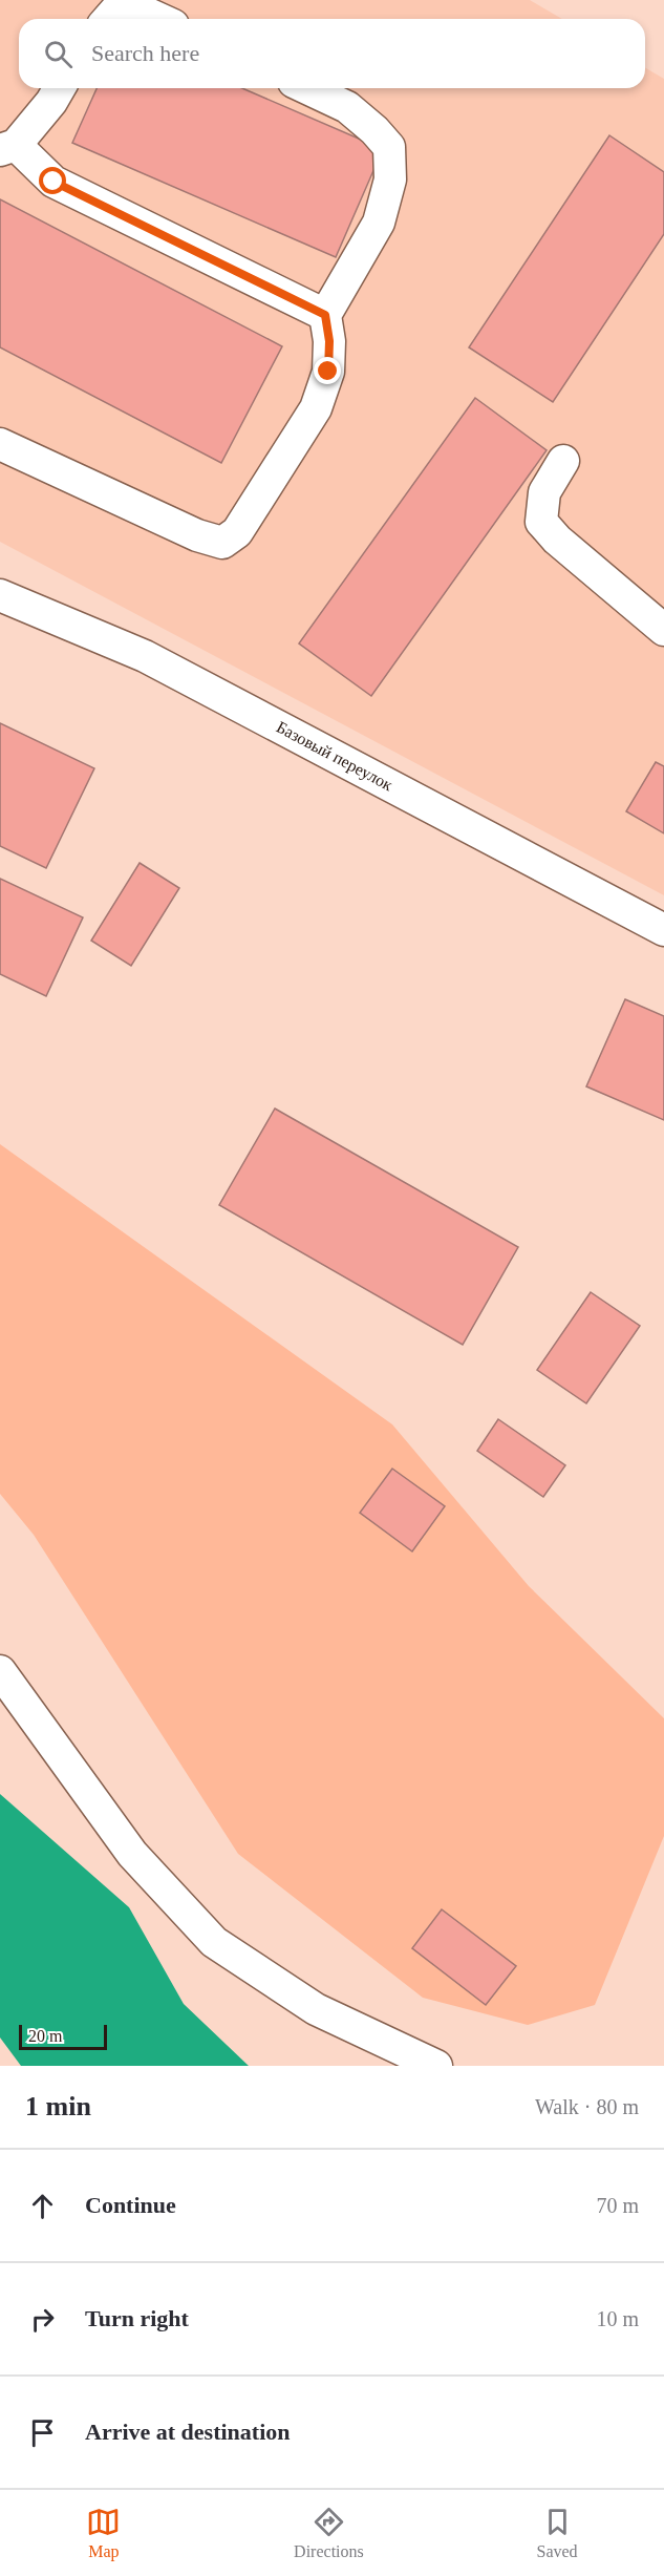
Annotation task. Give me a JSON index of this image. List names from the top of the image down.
{
  "streets": {
    "street": ["Базовый переулок"]
  },
  "scale_bar": "20 m",
  "page": {
    "search": "Search here",
    "scale": "20 m",
    "heading": ["1 min", "Walk · 80 m"],
    "list": [
      ["Continue", "70 m"],
      ["Turn right", "10 m"],
      "Arrive at destination"
    ],
    "nav": ["Map", "Directions", "Saved"]
  }
}
